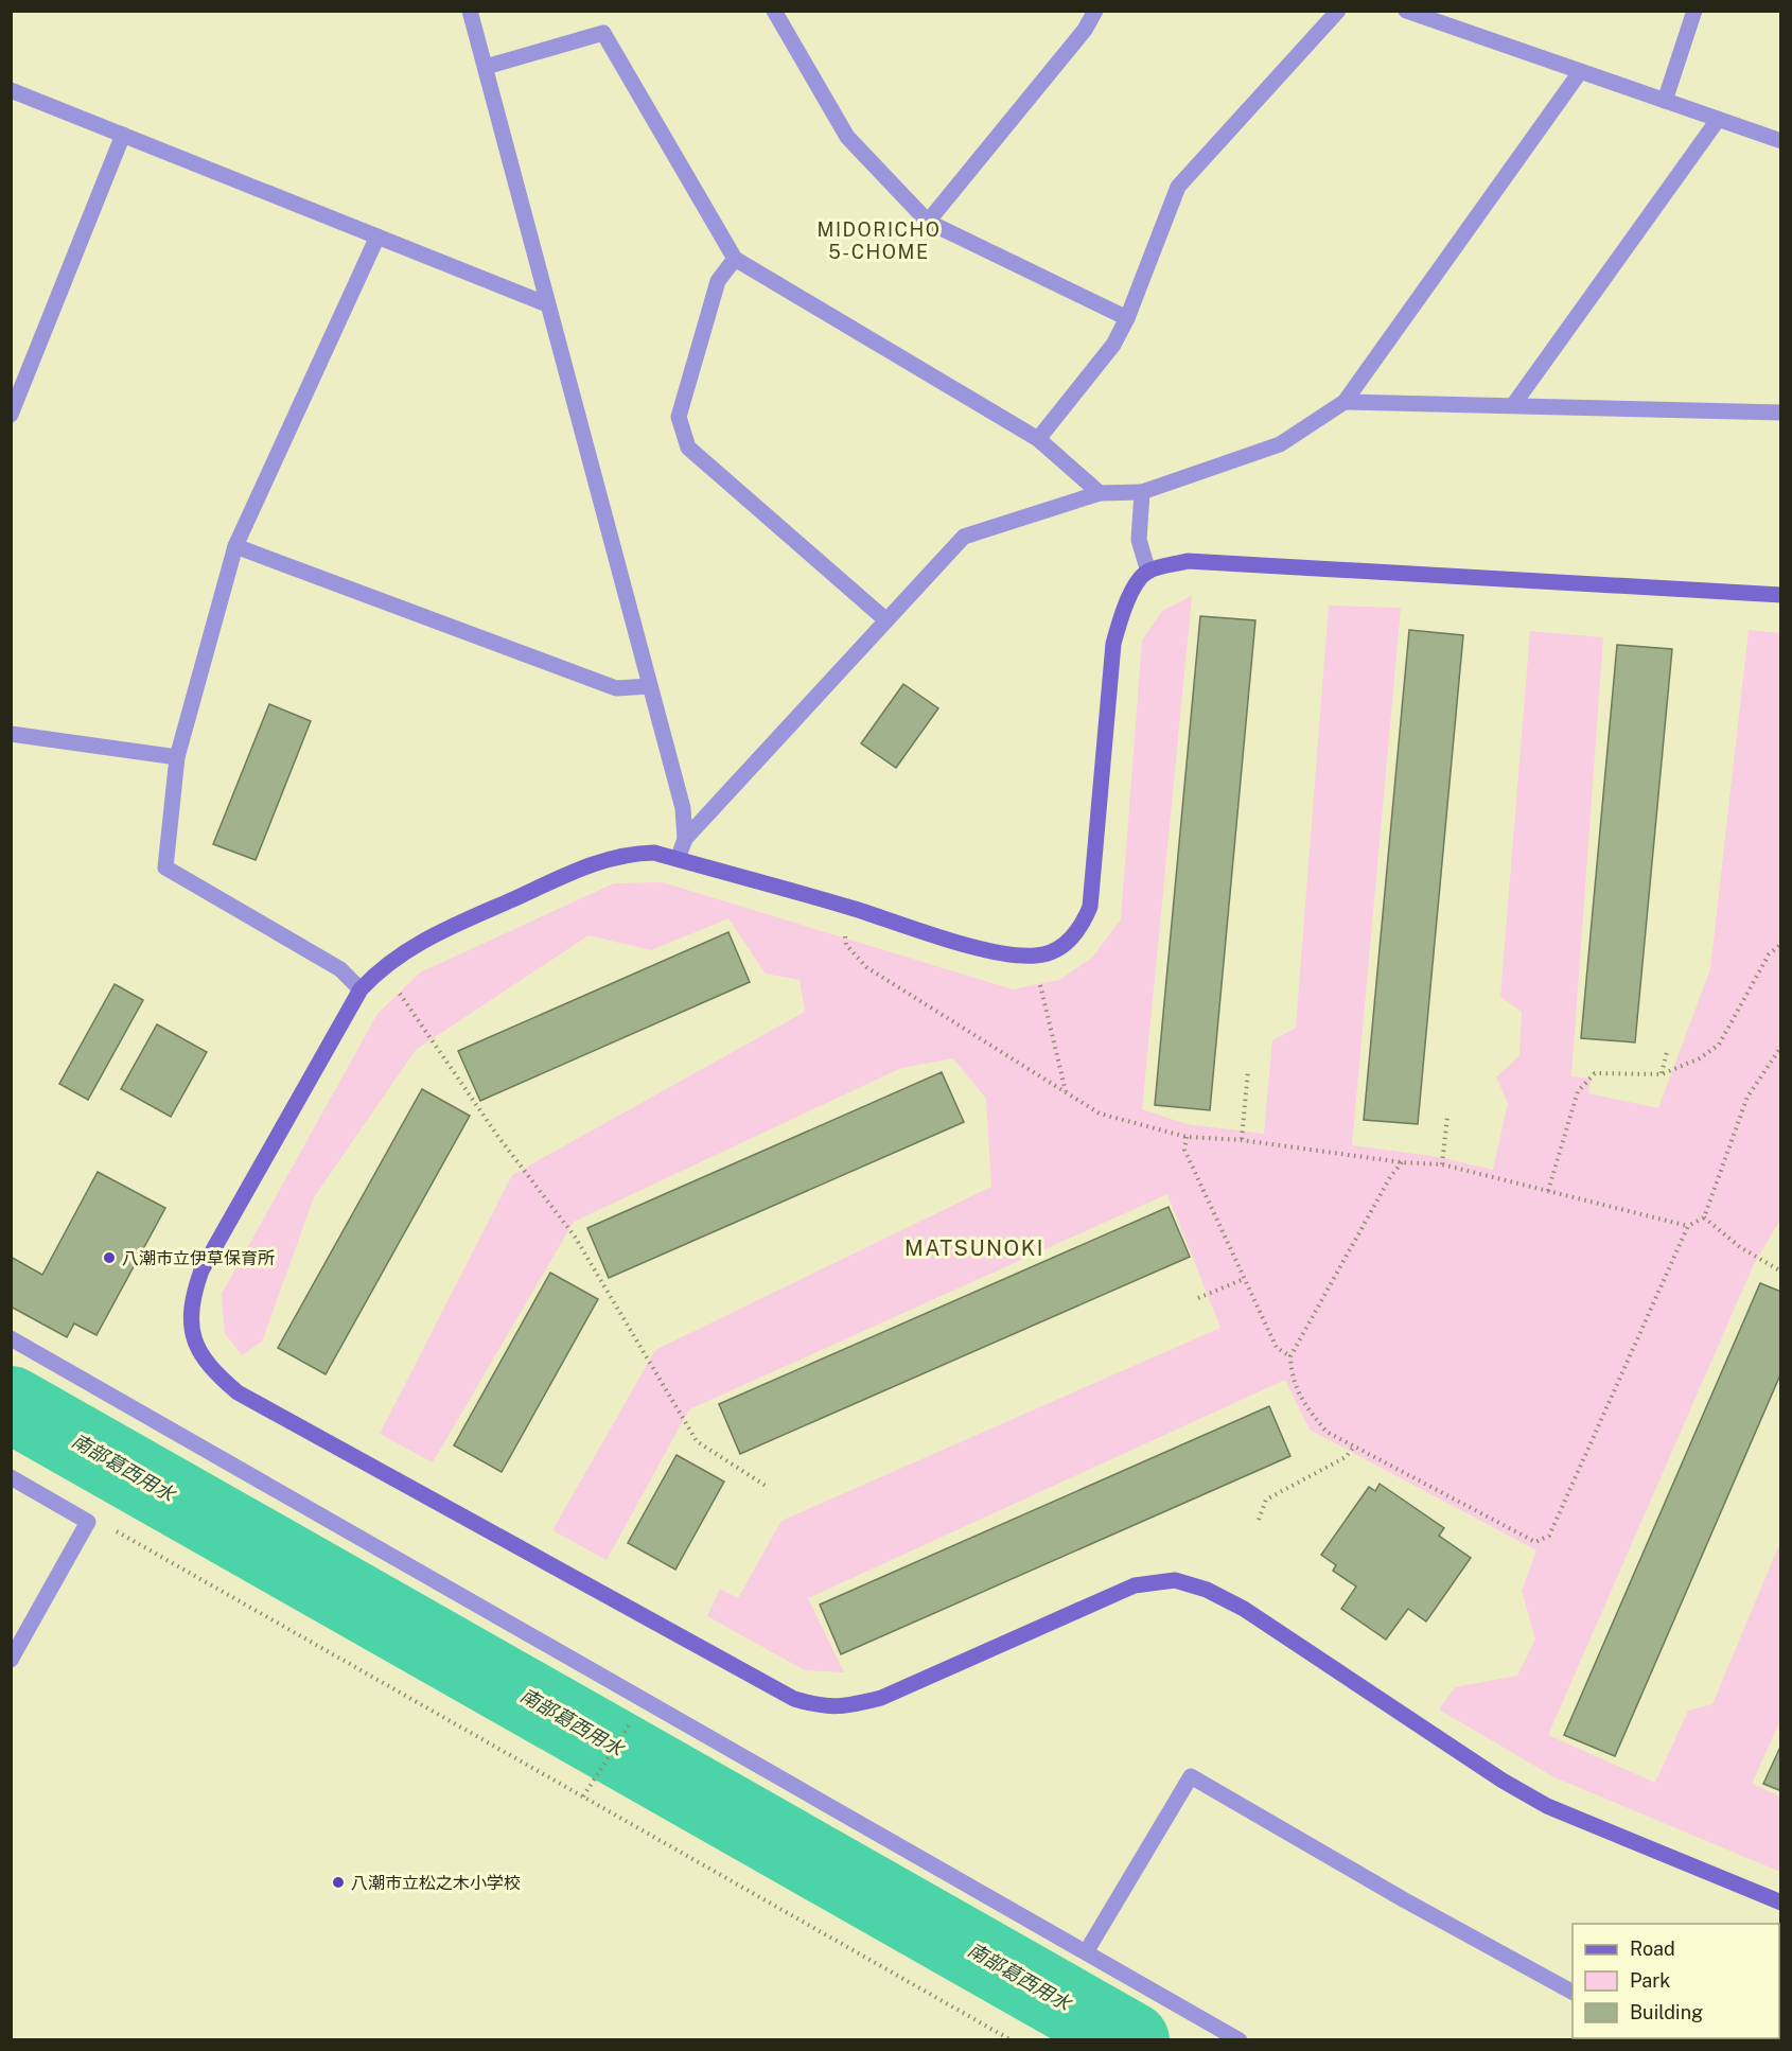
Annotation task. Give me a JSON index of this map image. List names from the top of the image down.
{
  "districts": ["MIDORICHO 5-CHOME", "MATSUNOKI"],
  "water": ["南部葛西用水"],
  "places": ["八潮市立伊草保育所", "八潮市立松之木小学校"],
  "legend": ["Road", "Park", "Building"]
}
